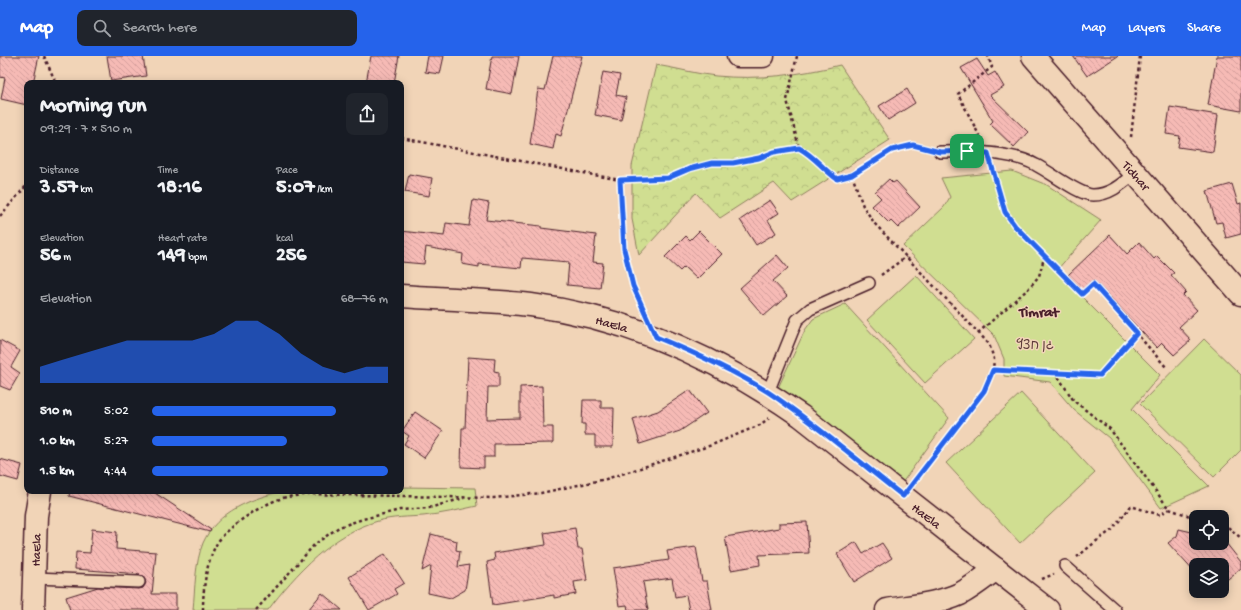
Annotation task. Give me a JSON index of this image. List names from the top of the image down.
{
  "streets": {
    "street": ["Tidhar", "HaEla"]
  },
  "districts": ["Timrat"],
  "parks": ["גן חצץ"],
  "page": {
    "header": "Map",
    "search": "Search here",
    "nav": ["Map", "Layers", "Share"],
    "heading": ["Morning run", "09:29 · 7 × 510 m"],
    "stats": [
      ["Distance", "3.57 km"],
      ["Time", "18:16"],
      ["Pace", "5:07 /km"],
      ["Elevation", "56 m"],
      ["Heart rate", "149 bpm"],
      ["kcal", "256"]
    ],
    "chart": ["Elevation", "68–76 m"],
    "list": [
      {
        "name": "510 m",
        "note": "5:02"
      },
      {
        "name": "1.0 km",
        "note": "5:27"
      },
      {
        "name": "1.5 km",
        "note": "4:44"
      }
    ]
  }
}
